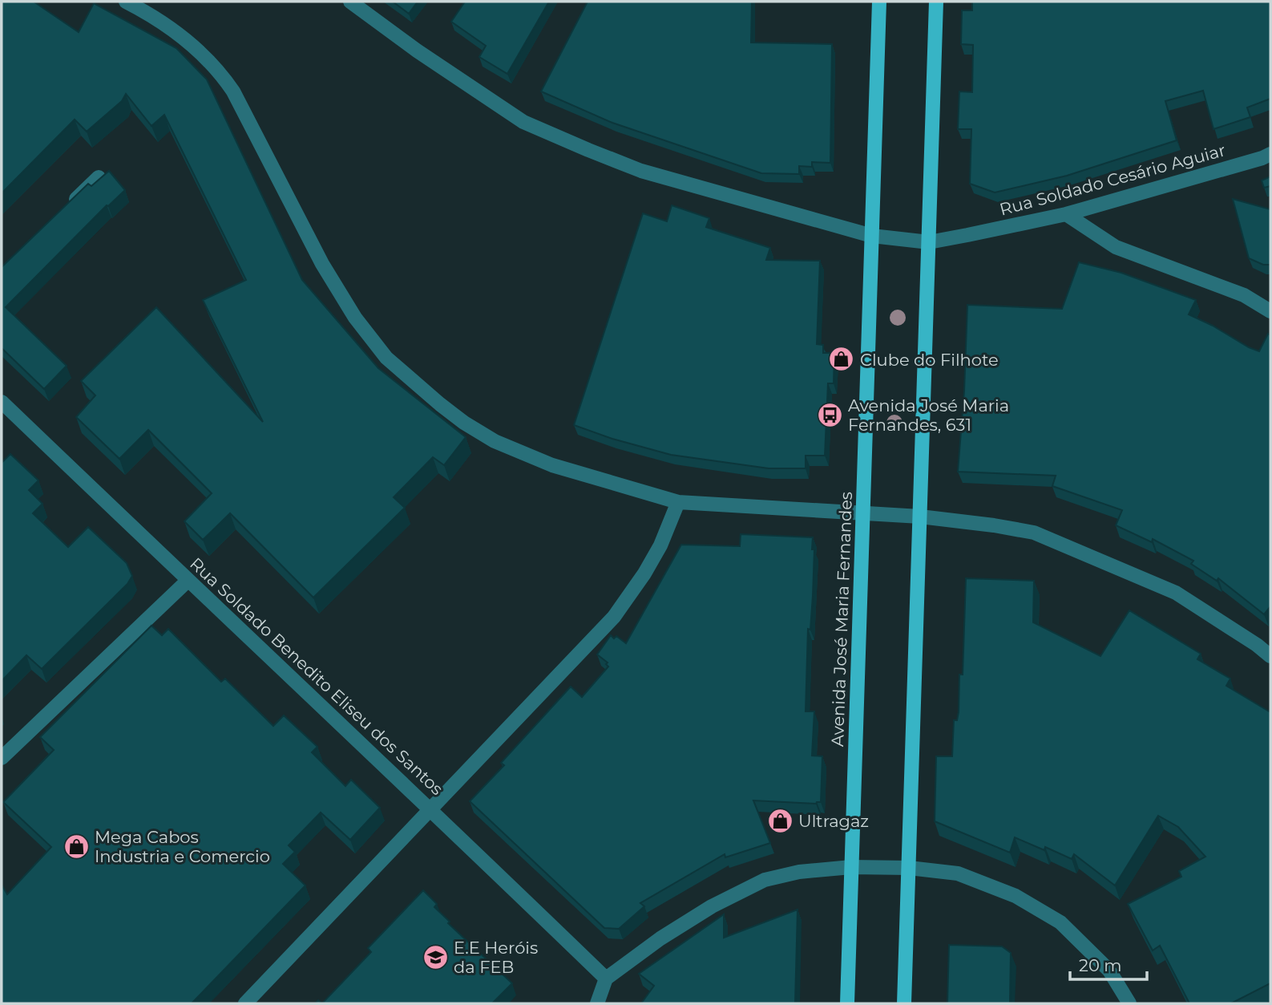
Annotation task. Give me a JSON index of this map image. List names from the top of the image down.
{
  "streets": {
    "main road": ["Avenida José Maria Fernandes"],
    "street": ["Rua Soldado Cesário Aguiar", "Rua Soldado Benedito Eliseu dos Santos"]
  },
  "places": {
    "shop": ["Clube do Filhote", "Ultragaz", "Mega Cabos Industria e Comercio"],
    "bus stop": ["Avenida José Maria Fernandes, 631"],
    "school or university": ["E.E Heróis da FEB"]
  },
  "scale_bar": "20 m"
}
